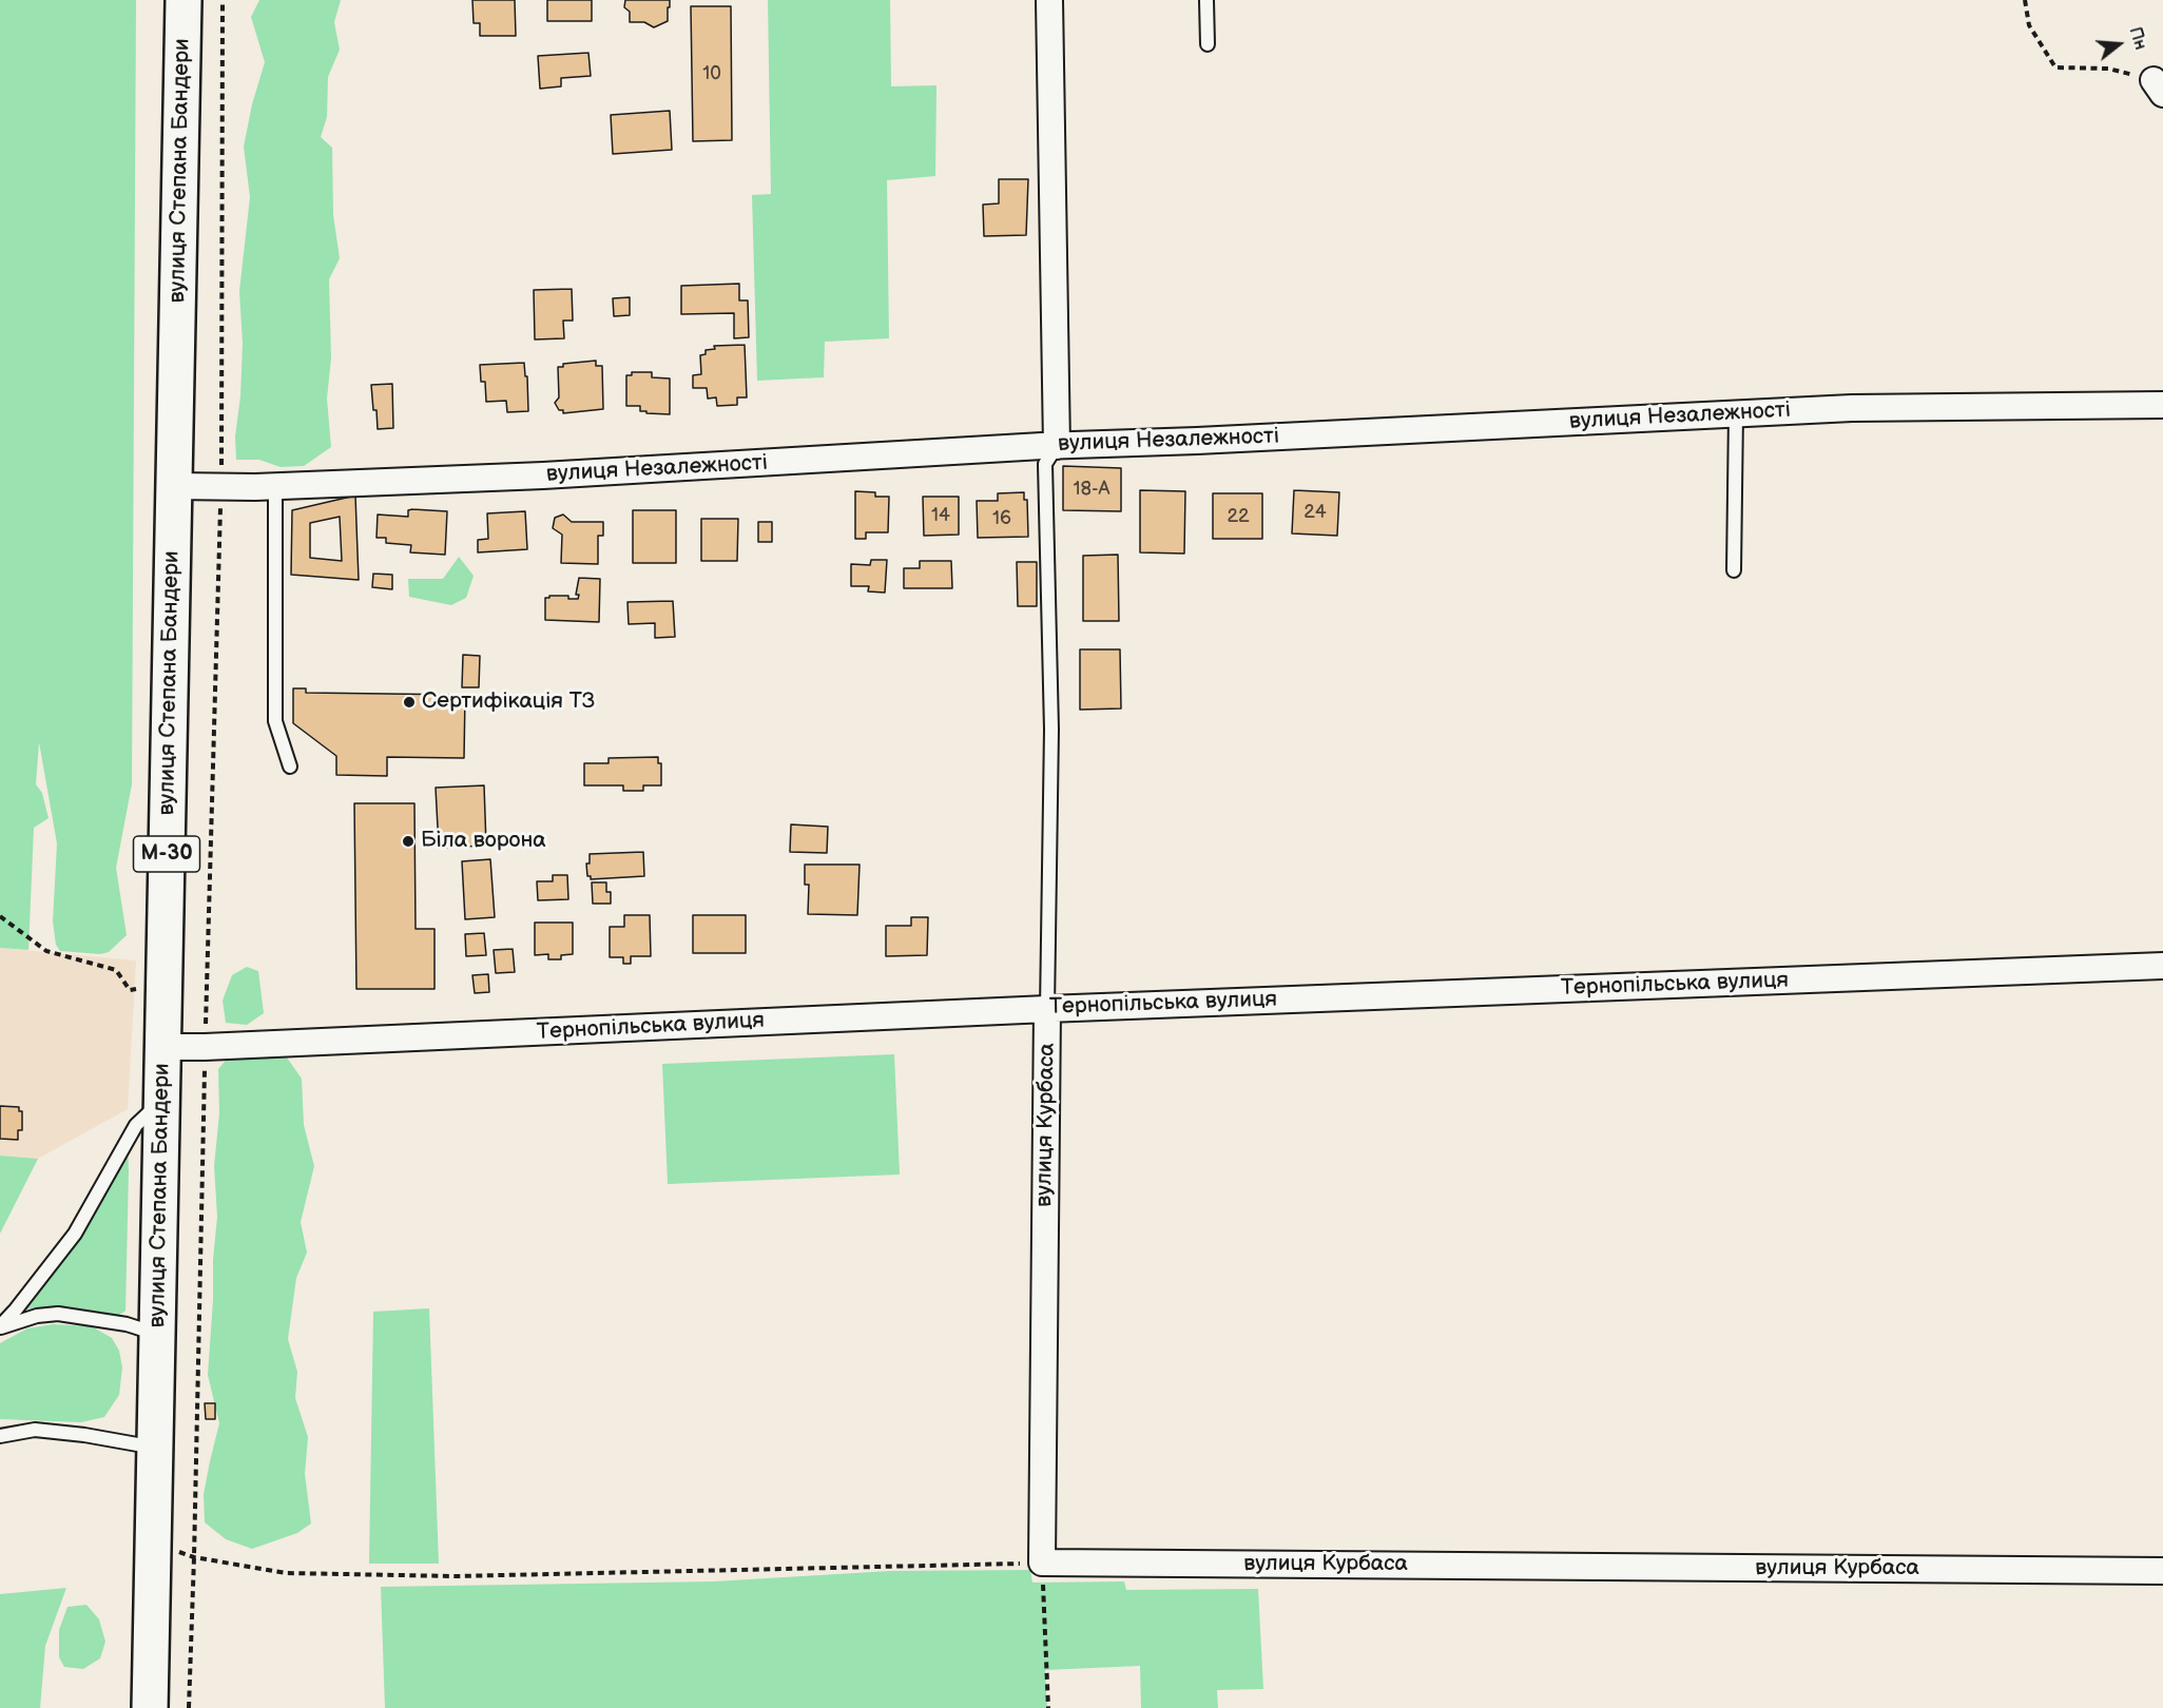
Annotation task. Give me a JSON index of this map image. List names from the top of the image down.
{
  "streets": {
    "highway": ["вулиця Степана Бандери", "М-30"],
    "street": ["вулиця Незалежності", "Тернопільська вулиця", "вулиця Курбаса"]
  },
  "crossings": [
    ["вулиця Степана Бандери", "вулиця Незалежності"],
    ["вулиця Степана Бандери", "Тернопільська вулиця"],
    ["Тернопільська вулиця", "вулиця Курбаса"]
  ],
  "places": ["Сертифікація ТЗ", "Біла ворона"],
  "house_numbers": [
    "10",
    "18-А",
    "24",
    "14",
    "22",
    "16"
  ],
  "north": "right"
}
